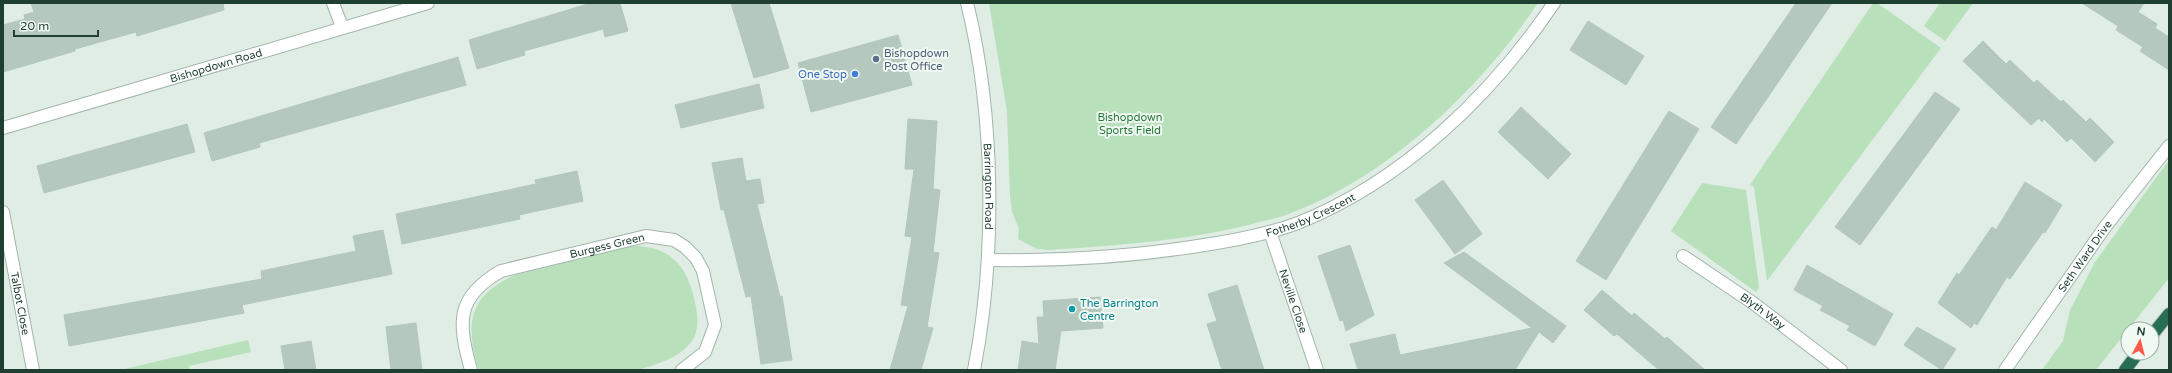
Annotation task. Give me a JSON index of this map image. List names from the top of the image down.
{
  "streets": {
    "street": [
      "Bishopdown Road",
      "Barrington Road",
      "Fotherby Crescent",
      "Burgess Green",
      "Seth Ward Drive",
      "Neville Close",
      "Talbot Close",
      "Blyth Way"
    ]
  },
  "crossings": [
    ["Barrington Road", "Fotherby Crescent"],
    ["Fotherby Crescent", "Neville Close"]
  ],
  "parks": ["Bishopdown Sports Field"],
  "places": ["Bishopdown Post Office", "One Stop", "The Barrington Centre"],
  "scale_bar": "20 m",
  "north": "top"
}
